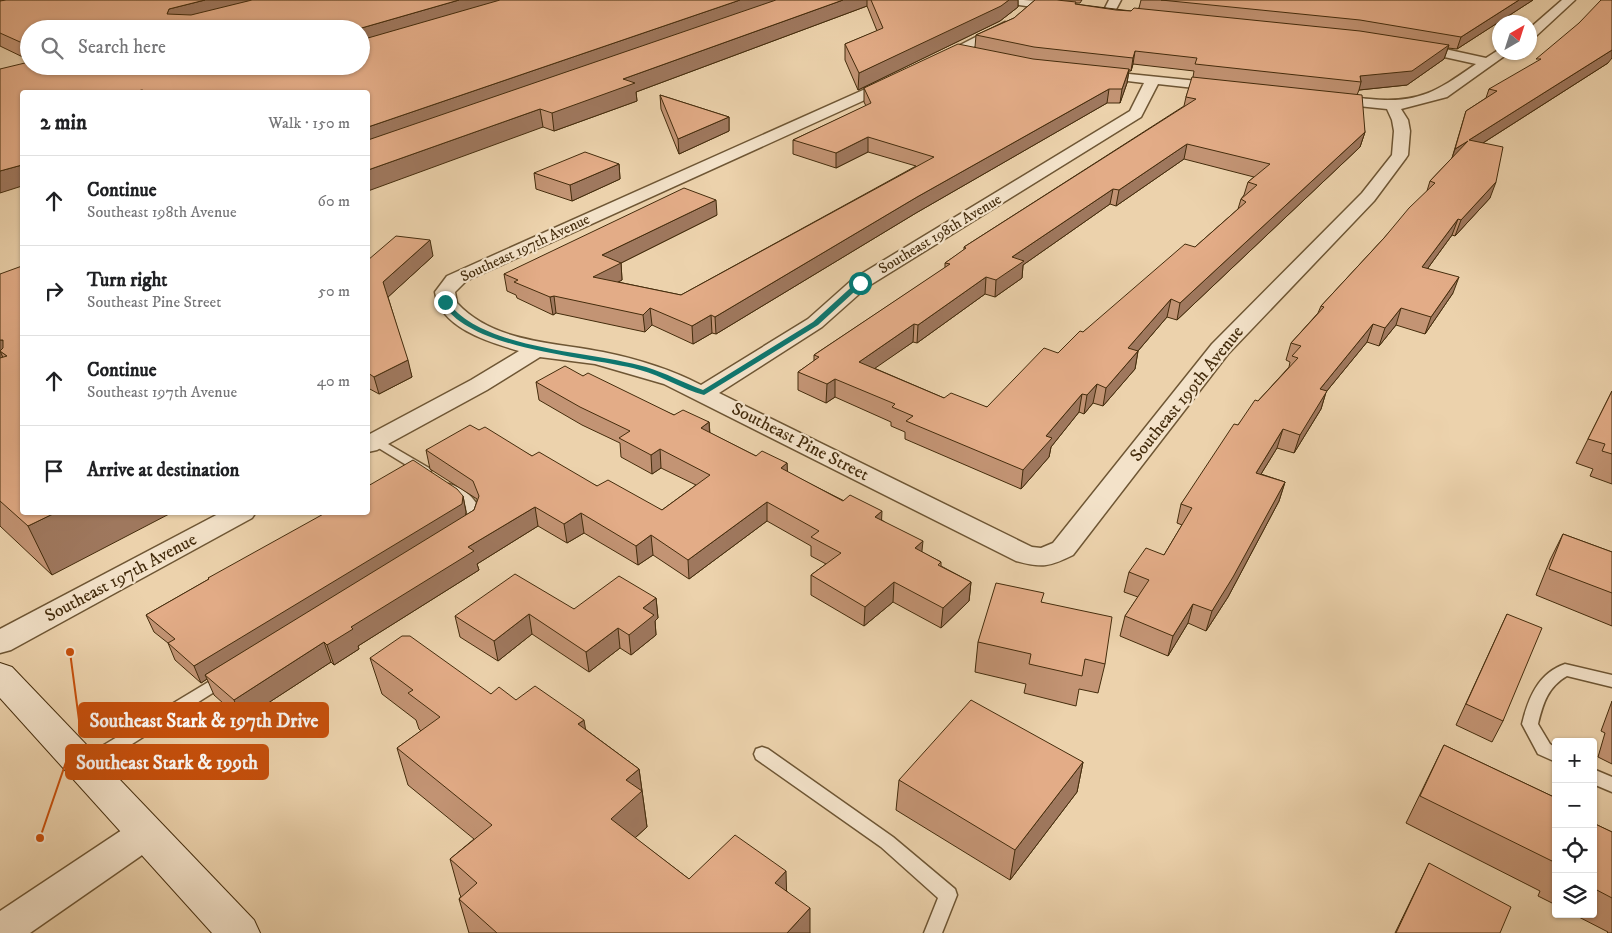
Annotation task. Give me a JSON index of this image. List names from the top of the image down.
{
  "streets": {
    "street": [
      "Southeast 198th Avenue",
      "Southeast 197th Avenue",
      "Southeast 199th Avenue",
      "Southeast Pine Street"
    ]
  },
  "crossings": [
    ["Southeast 198th Avenue", "Southeast Pine Street"],
    ["Southeast 197th Avenue", "Southeast Pine Street"],
    ["Southeast 199th Avenue", "Southeast Pine Street"]
  ],
  "places": ["Southeast Stark & 197th Drive", "Southeast Stark & 199th"],
  "north": "top right",
  "page": {
    "search": "Search here",
    "heading": ["2 min", "Walk · 150 m"],
    "list": [
      ["Continue", "Southeast 198th Avenue", "60 m"],
      ["Turn right", "Southeast Pine Street", "50 m"],
      ["Continue", "Southeast 197th Avenue", "40 m"],
      "Arrive at destination"
    ],
    "map_buttons": ["+", "−"]
  }
}
